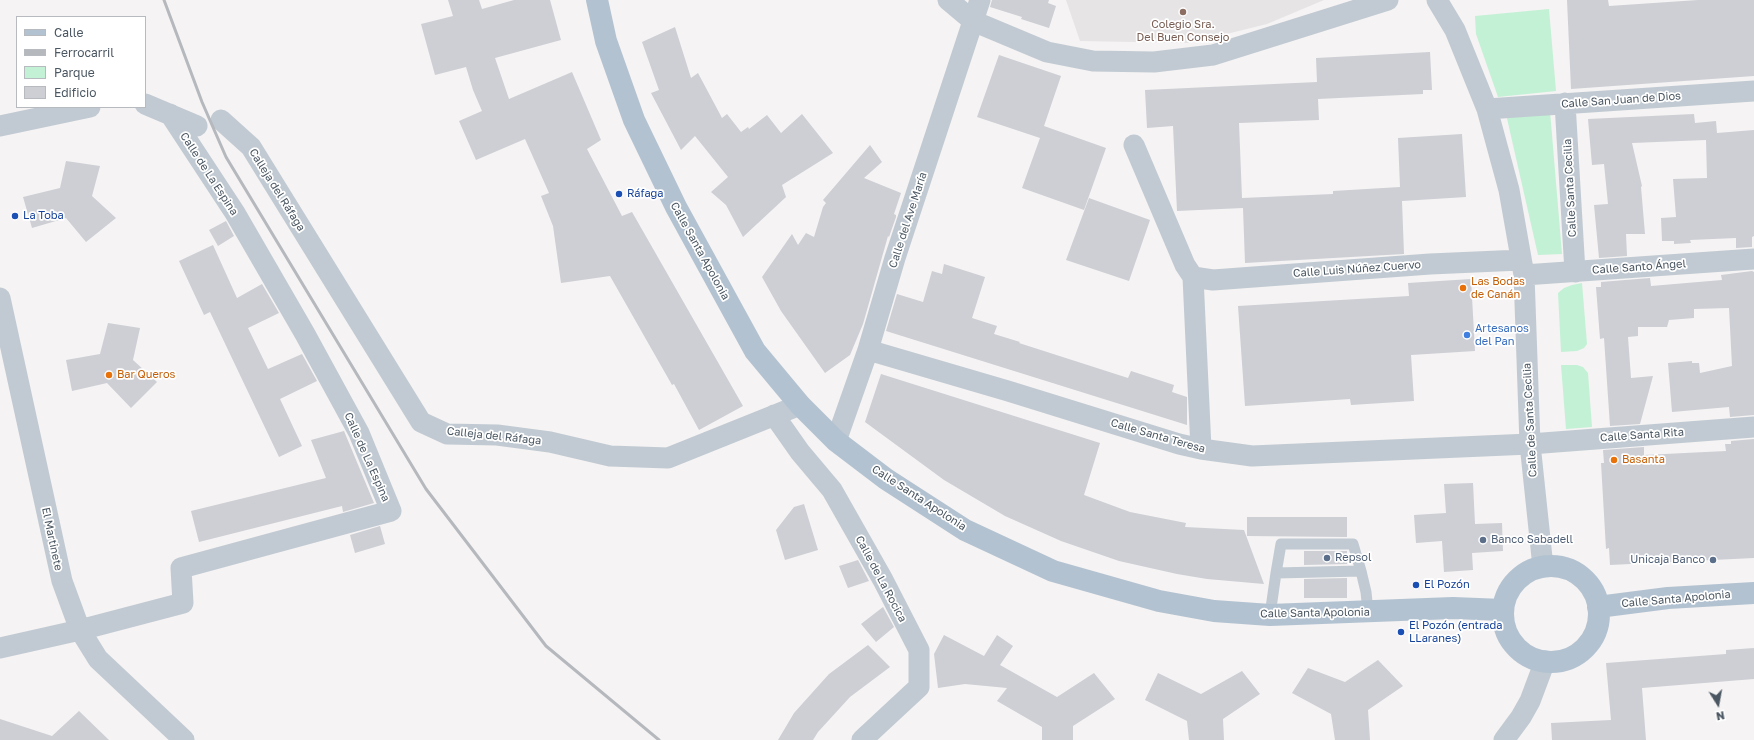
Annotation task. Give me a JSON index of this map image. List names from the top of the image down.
{
  "streets": {
    "main road": ["Calle Santa Apolonia"],
    "street": [
      "Calle San Juan de Dios",
      "Calle de La Espina",
      "Calle Santa Cecilia",
      "Calleja del Ráfaga",
      "Calle del Ave María",
      "Calle Santo Ángel",
      "Calle Luis Núñez Cuervo",
      "Calle de Santa Cecilia",
      "Calle Santa Rita",
      "Calle Santa Teresa",
      "El Martinete",
      "Calle de La Rocica"
    ]
  },
  "crossings": [
    ["Calle San Juan de Dios", "Calle Santa Cecilia"],
    ["Calle San Juan de Dios", "Calle de Santa Cecilia"],
    ["Calle de La Espina", "El Martinete"],
    ["Calle Santa Cecilia", "Calle Santo Ángel"],
    ["Calleja del Ráfaga", "Calle Santa Apolonia"],
    ["Calleja del Ráfaga", "Calle de La Rocica"],
    ["Calle del Ave María", "Calle Santa Apolonia"],
    ["Calle del Ave María", "Calle Santa Teresa"],
    ["Calle Santa Apolonia", "Calle de Santa Cecilia"],
    ["Calle Santo Ángel", "Calle Luis Núñez Cuervo"],
    ["Calle Santo Ángel", "Calle de Santa Cecilia"],
    ["Calle Luis Núñez Cuervo", "Calle de Santa Cecilia"],
    ["Calle de Santa Cecilia", "Calle Santa Rita"],
    ["Calle de Santa Cecilia", "Calle Santa Teresa"],
    ["Calle Santa Rita", "Calle Santa Teresa"]
  ],
  "places": [
    "Colegio Sra. Del Buen Consejo",
    "Ráfaga",
    "La Toba",
    "Las Bodas de Canán",
    "Artesanos del Pan",
    "Bar Queros",
    "Basanta",
    "Banco Sabadell",
    "Repsol",
    "Unicaja Banco",
    "El Pozón",
    "El Pozón (entrada LLaranes)"
  ],
  "legend": [
    "Calle",
    "Ferrocarril",
    "Parque",
    "Edificio"
  ],
  "north": "bottom"
}
